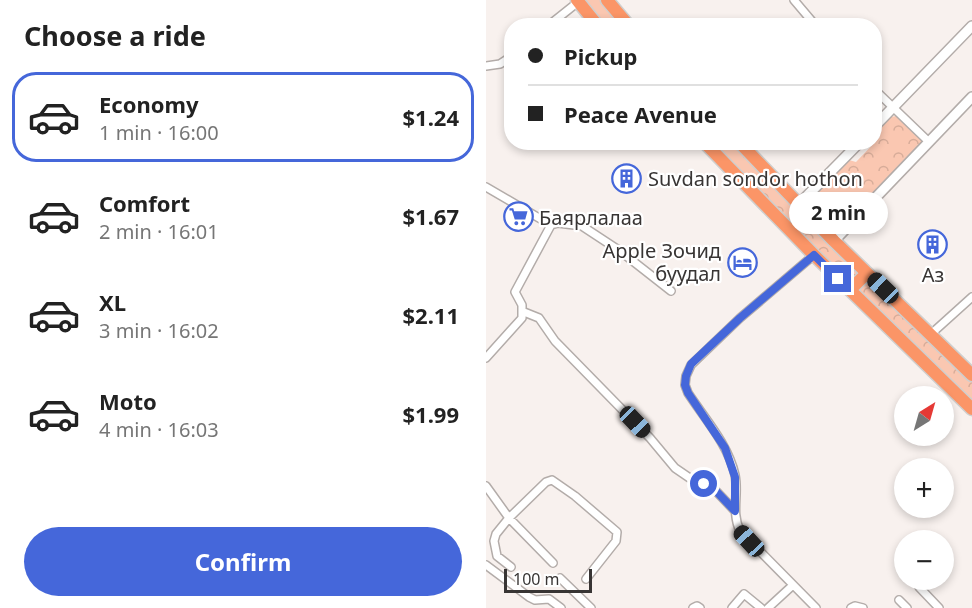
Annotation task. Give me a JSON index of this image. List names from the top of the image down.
{
  "places": {
    "building": ["Suvdan sondor hothon", "Аз"],
    "supermarket": ["Баярлалаа"],
    "hotel": ["Apple Зочид буудал"]
  },
  "scale_bar": "100 m",
  "north": "top right",
  "page": {
    "heading": "Choose a ride",
    "banner": ["Pickup", "Peace Avenue"],
    "list": [
      {
        "name": "Economy",
        "note": "1 min · 16:00",
        "value": "$1.24"
      },
      {
        "name": "Comfort",
        "note": "2 min · 16:01",
        "value": "$1.67"
      },
      {
        "name": "XL",
        "note": "3 min · 16:02",
        "value": "$2.11"
      },
      {
        "name": "Moto",
        "note": "4 min · 16:03",
        "value": "$1.99"
      }
    ],
    "bubble": "2 min",
    "map_buttons": ["+", "−"],
    "buttons": "Confirm",
    "scale": "100 m"
  }
}
